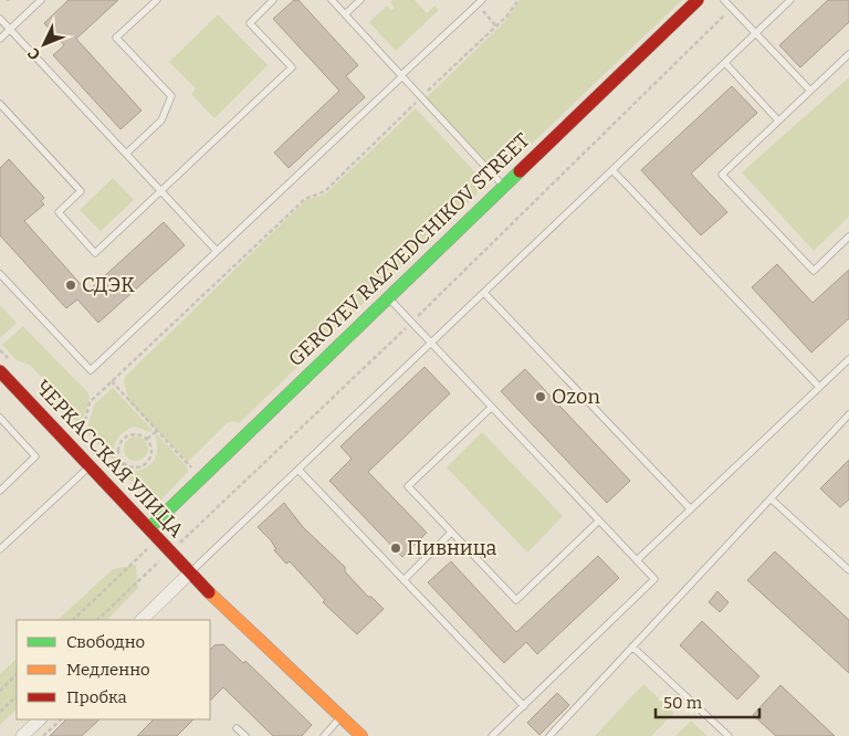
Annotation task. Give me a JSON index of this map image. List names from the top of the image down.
{
  "streets": {
    "street": ["GEROYEV RAZVEDCHIKOV STREET", "ЧЕРКАССКАЯ УЛИЦА"]
  },
  "crossings": [
    ["GEROYEV RAZVEDCHIKOV STREET", "ЧЕРКАССКАЯ УЛИЦА"]
  ],
  "places": ["СДЭК", "Ozon", "Пивница"],
  "legend": ["Свободно", "Медленно", "Пробка"],
  "scale_bar": "50 m",
  "north": "bottom left"
}
